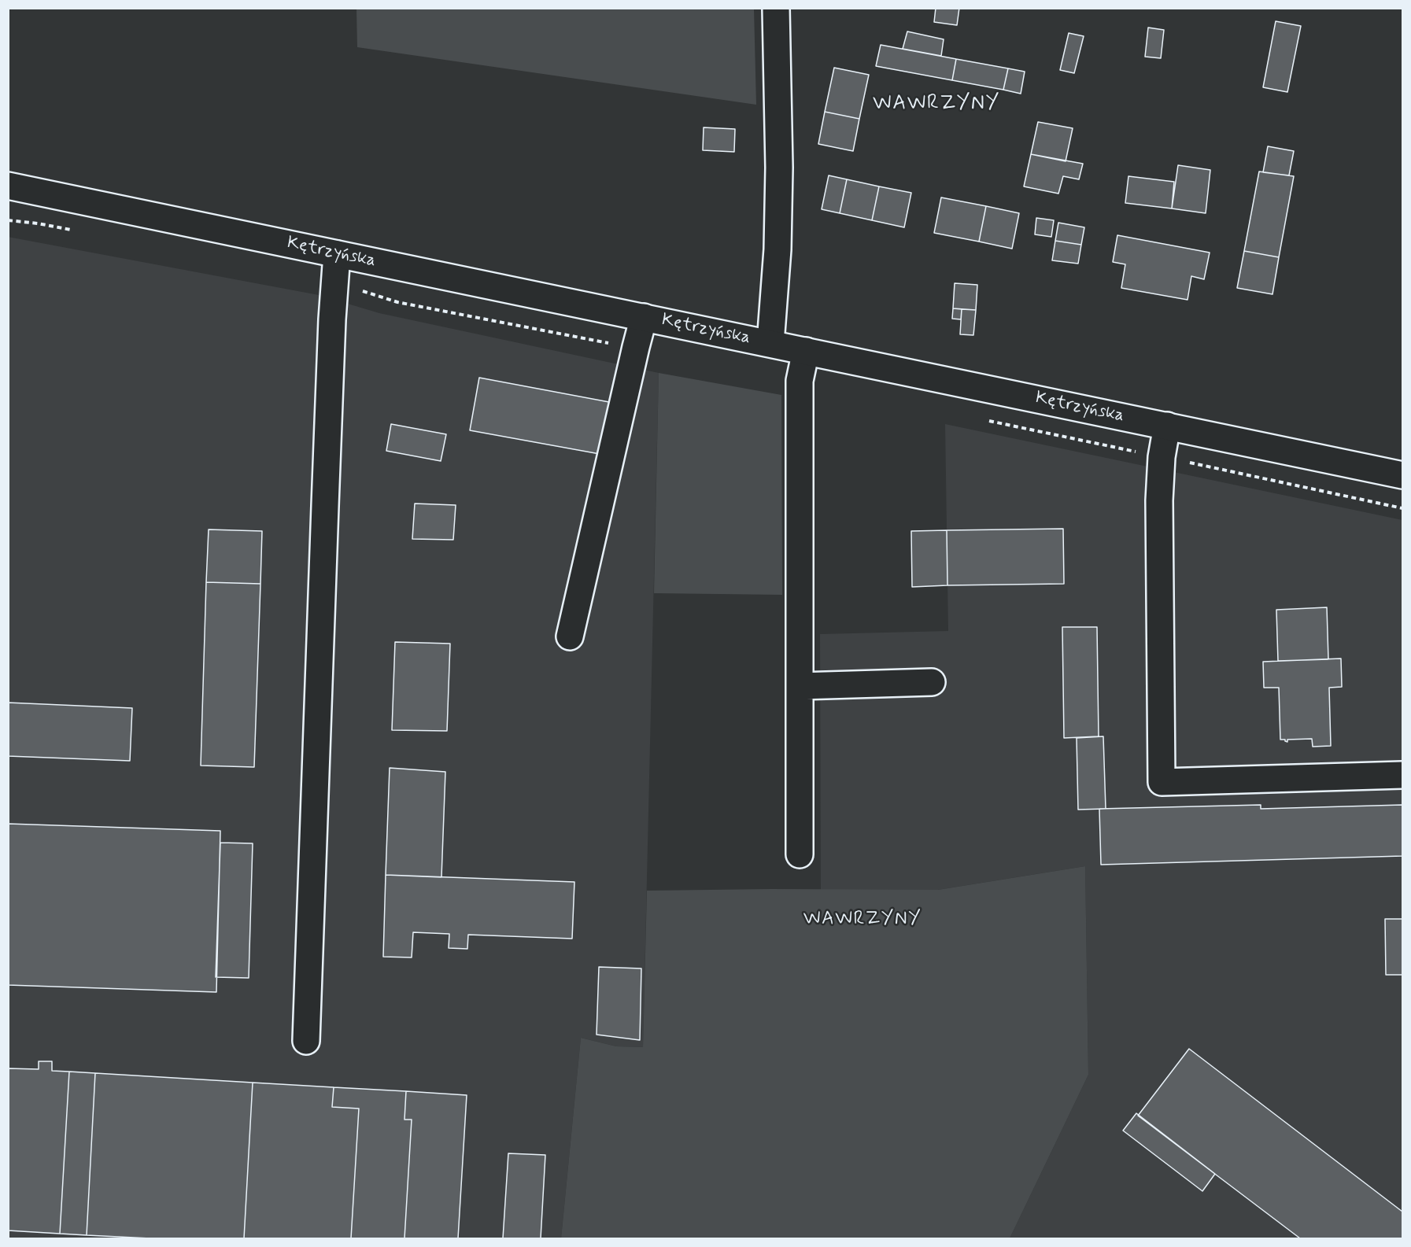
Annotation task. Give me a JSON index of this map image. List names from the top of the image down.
{
  "streets": {
    "main road": ["Kętrzyńska"]
  },
  "districts": ["WAWRZYNY", "WAWRZYNY"]
}
